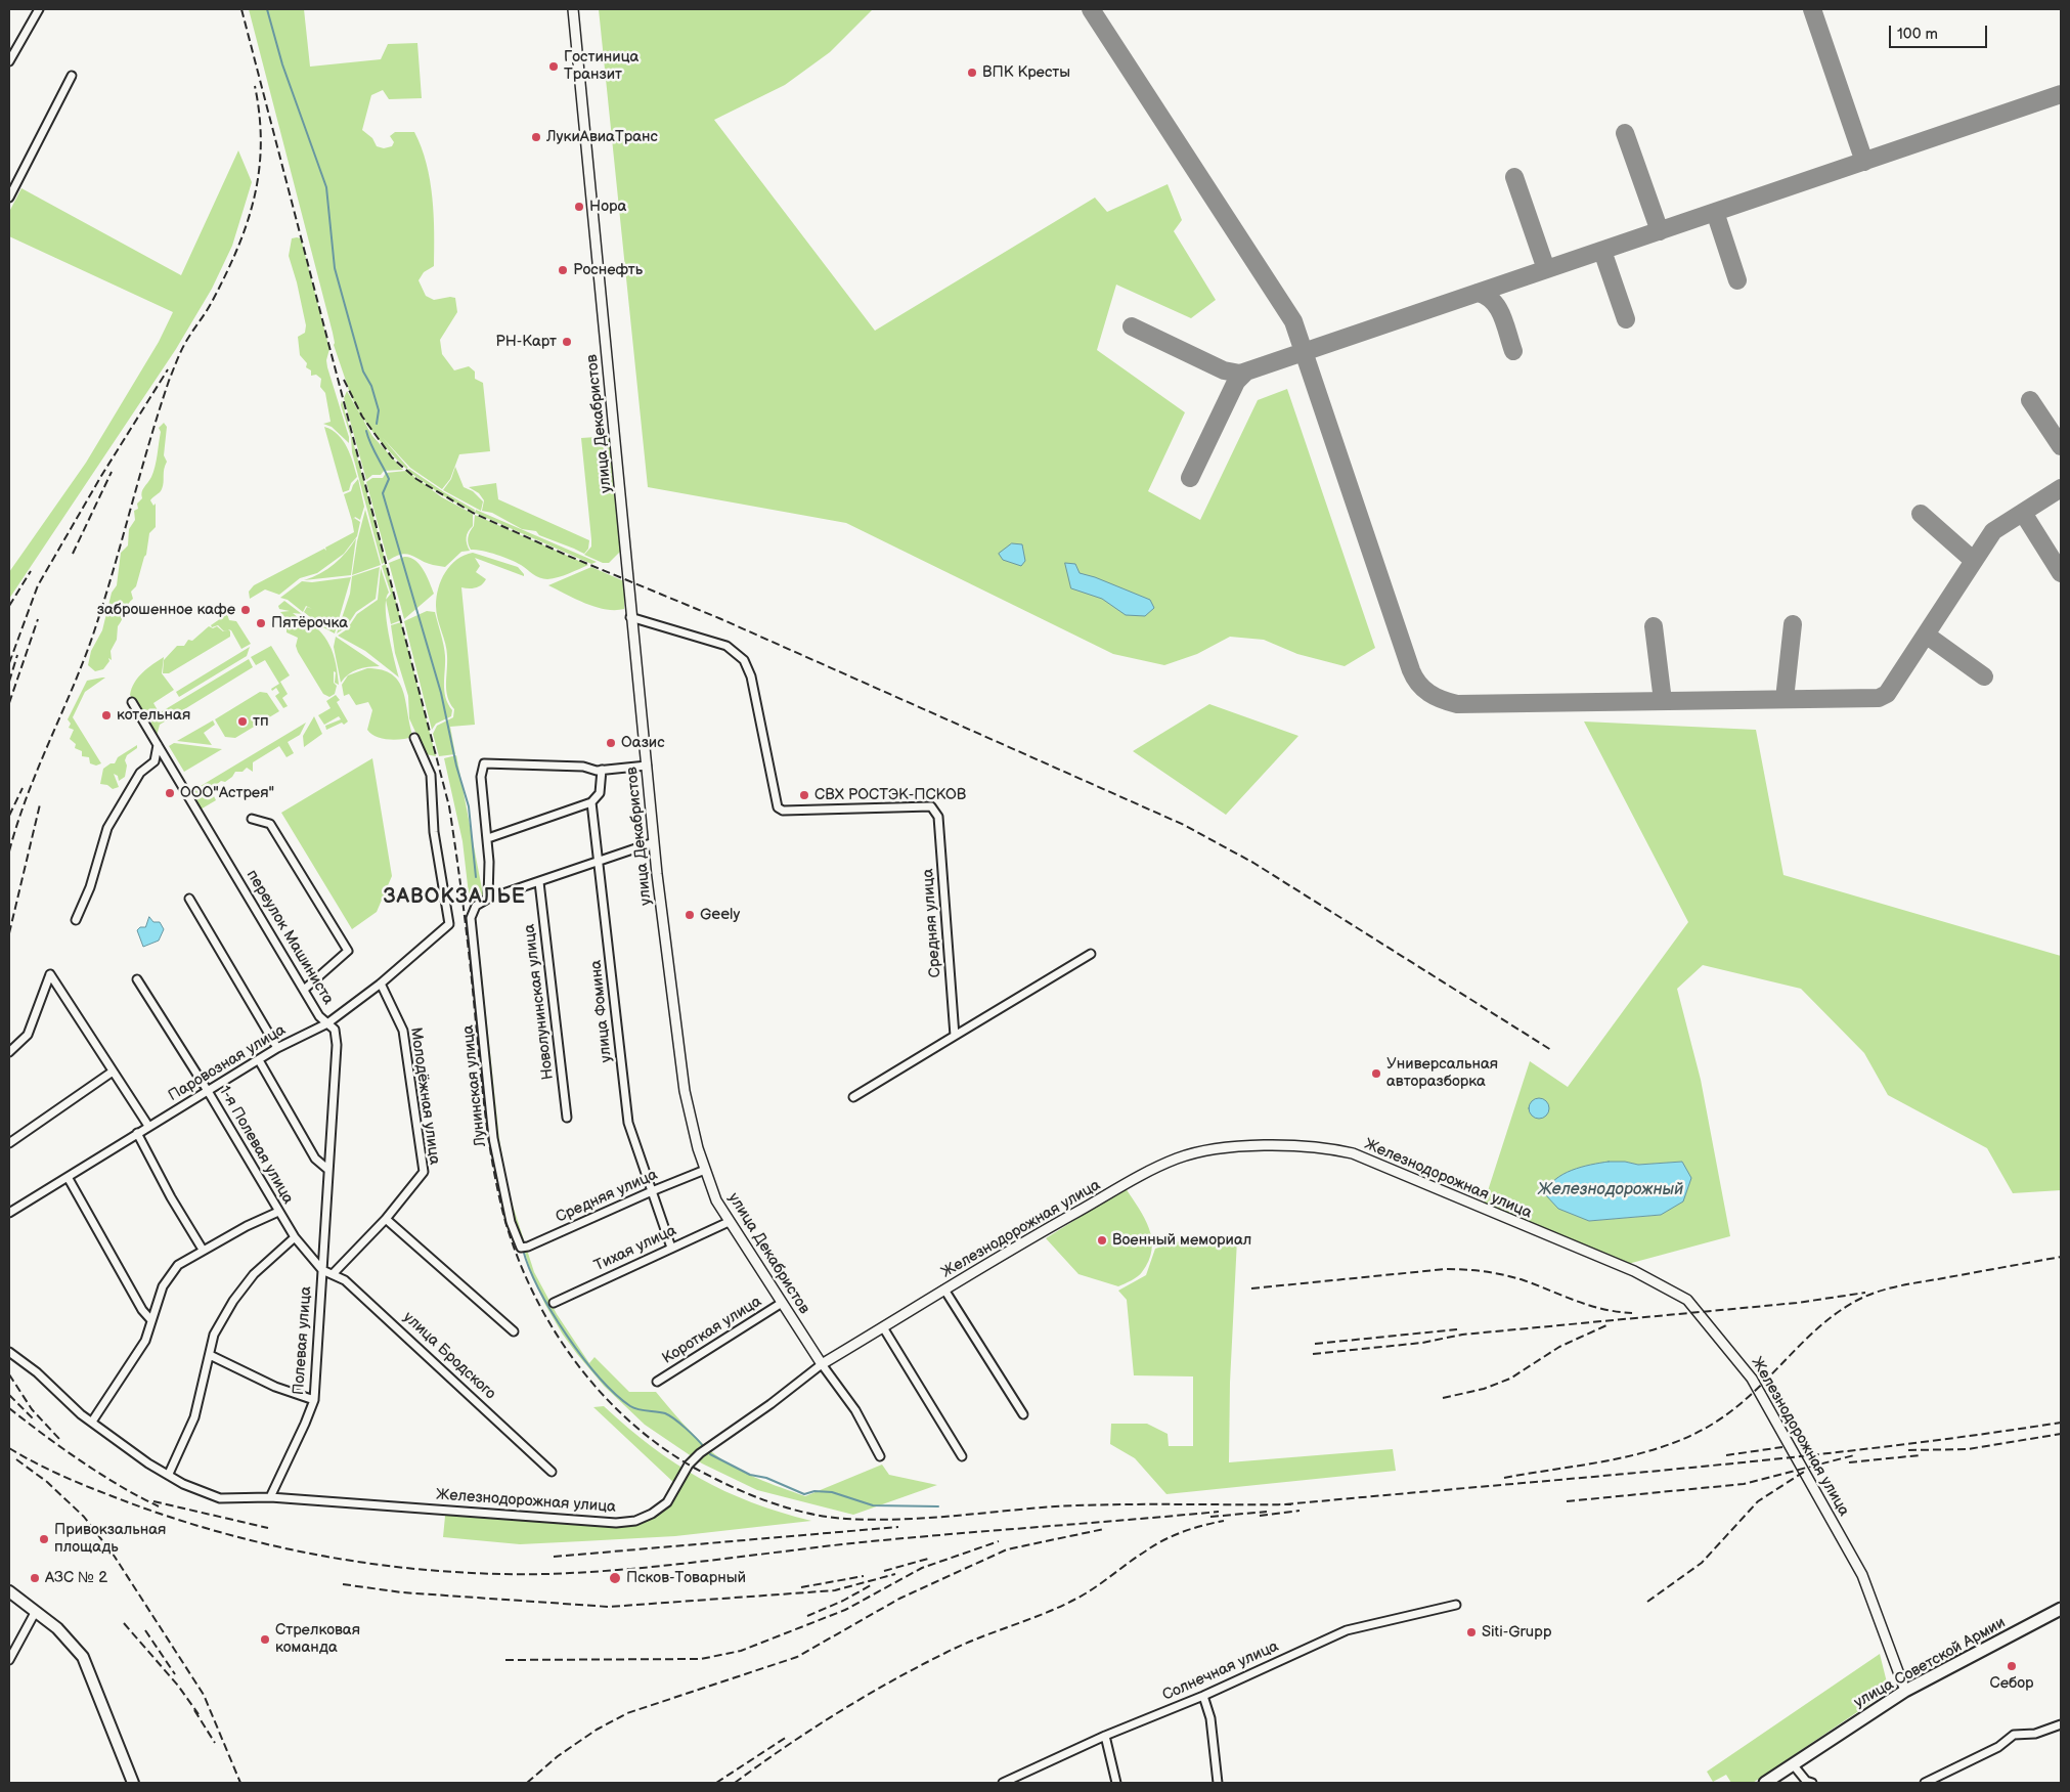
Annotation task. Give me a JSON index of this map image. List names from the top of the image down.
{
  "streets": {
    "main road": ["улица Советской Армии"],
    "street": [
      "улица Декабристов",
      "Средняя улица",
      "переулок Машиниста",
      "Новолунинская улица",
      "улица Фомина",
      "Паровозная улица",
      "Лунинская улица",
      "Молодёжная улица",
      "1-я Полевая улица",
      "Железнодорожная улица",
      "Тихая улица",
      "Короткая улица",
      "Полевая улица",
      "улица Бродского",
      "Солнечная улица"
    ]
  },
  "crossings": [
    ["улица Декабристов", "Средняя улица"],
    ["улица Декабристов", "Железнодорожная улица"],
    ["улица Декабристов", "Тихая улица"],
    ["улица Декабристов", "Короткая улица"],
    ["Средняя улица", "улица Фомина"],
    ["Средняя улица", "Лунинская улица"],
    ["переулок Машиниста", "Паровозная улица"],
    ["переулок Машиниста", "1-я Полевая улица"],
    ["переулок Машиниста", "Полевая улица"],
    ["переулок Машиниста", "улица Бродского"],
    ["улица Фомина", "Тихая улица"],
    ["Паровозная улица", "Молодёжная улица"],
    ["Паровозная улица", "1-я Полевая улица"],
    ["Молодёжная улица", "улица Бродского"],
    ["1-я Полевая улица", "Полевая улица"],
    ["1-я Полевая улица", "улица Бродского"],
    ["Железнодорожная улица", "Полевая улица"],
    ["Железнодорожная улица", "улица Советской Армии"],
    ["Полевая улица", "улица Бродского"]
  ],
  "districts": ["ЗАВОКЗАЛЬЕ"],
  "water": ["Железнодорожный"],
  "places": [
    "Гостиница Транзит",
    "ВПК Кресты",
    "ЛукиАвиаТранс",
    "Нора",
    "Роснефть",
    "РН-Карт",
    "заброшенное кафе",
    "Пятёрочка",
    "котельная",
    "тп",
    "Оазис",
    "ООО\"Астрея\"",
    "СВХ РОСТЭК-ПСКОВ",
    "Geely",
    "Универсальная авторазборка",
    "Военный мемориал",
    "Привокзальная площадь",
    "АЗС № 2",
    "Псков-Товарный",
    "Siti-Grupp",
    "Стрелковая команда",
    "Себор"
  ],
  "scale_bar": "100 m"
}
